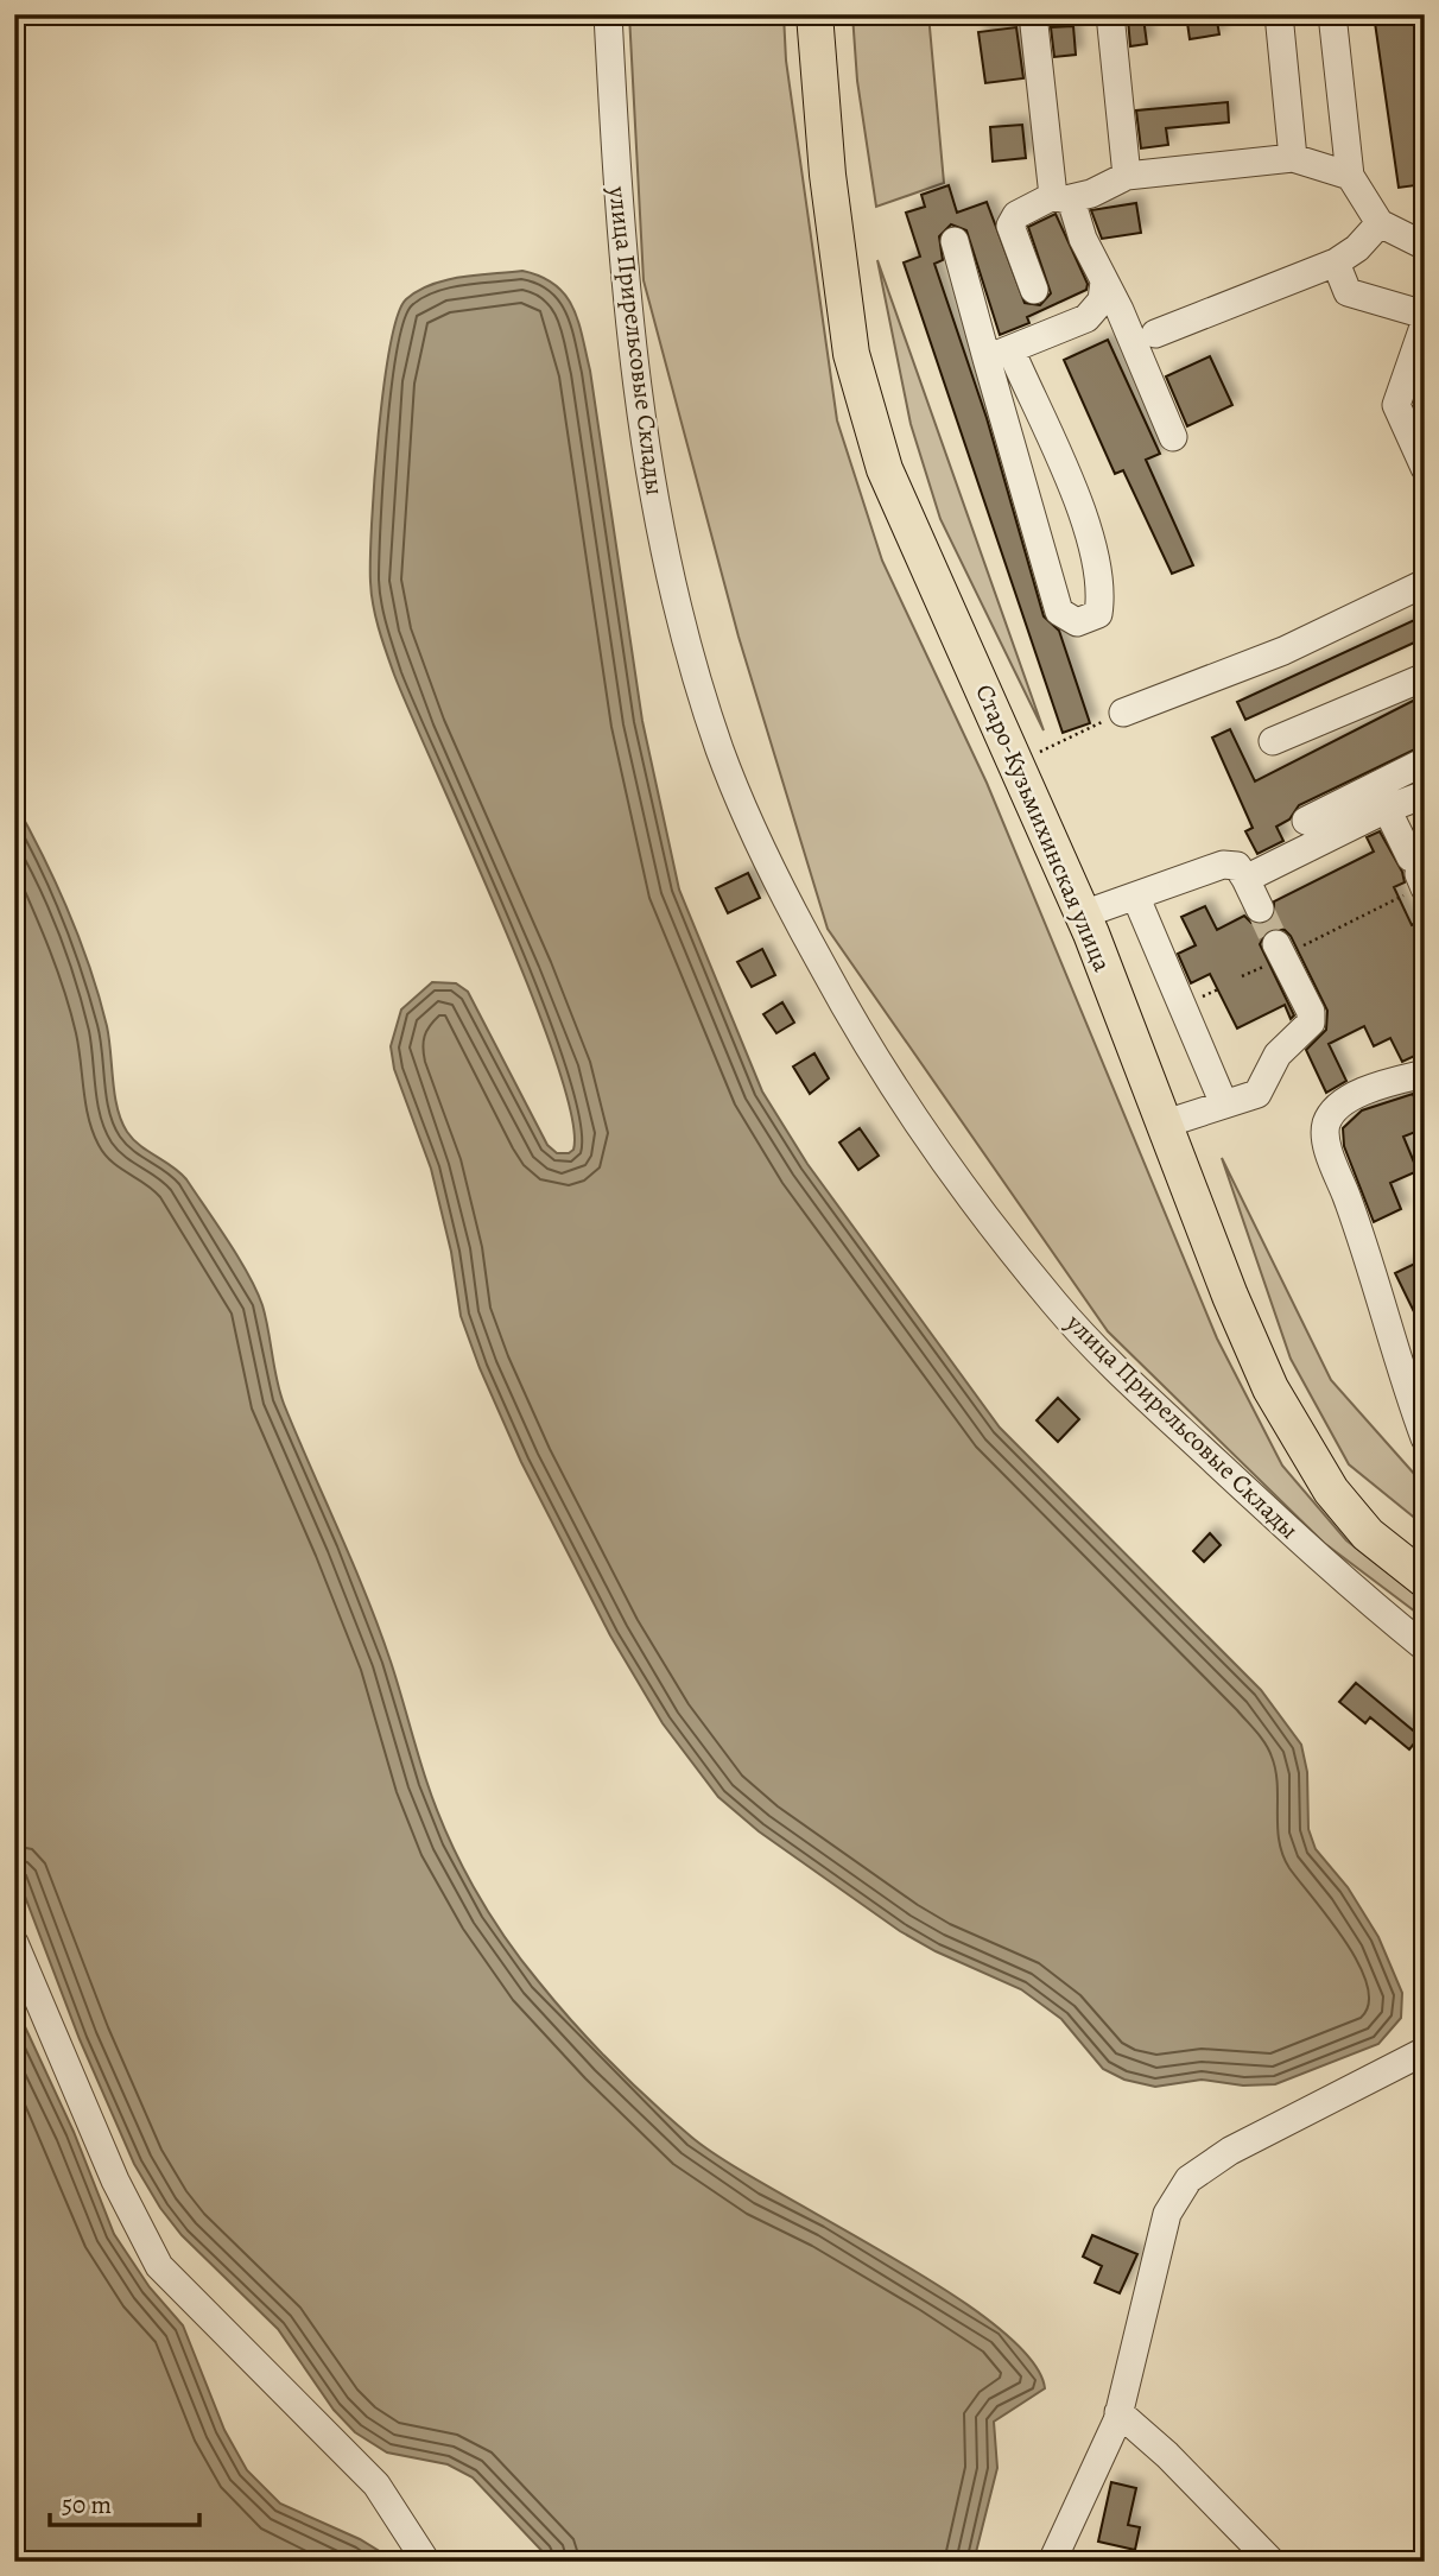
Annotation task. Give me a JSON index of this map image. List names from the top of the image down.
{
  "streets": {
    "main road": ["Старо-Кузьмихинская улица"],
    "street": ["улица Прирельсовые Склады"]
  },
  "scale_bar": "50 m"
}
